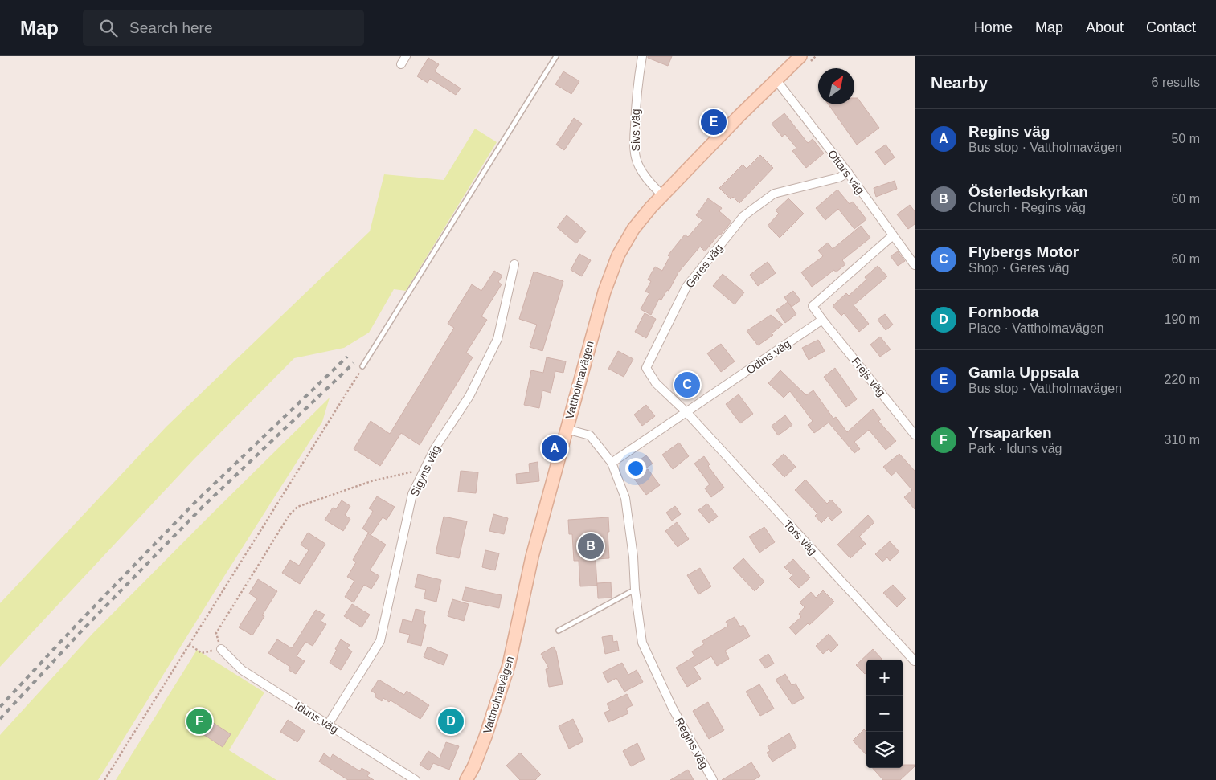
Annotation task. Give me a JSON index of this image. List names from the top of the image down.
{
  "streets": {
    "main road": ["Vattholmavägen"],
    "street": [
      "Sivs väg",
      "Ottars väg",
      "Geres väg",
      "Odins väg",
      "Frejs väg",
      "Sigyns väg",
      "Tors väg",
      "Iduns väg",
      "Regins väg"
    ]
  },
  "crossings": [
    ["Sivs väg", "Vattholmavägen"],
    ["Ottars väg", "Geres väg"],
    ["Ottars väg", "Vattholmavägen"],
    ["Geres väg", "Odins väg"],
    ["Geres väg", "Tors väg"],
    ["Odins väg", "Frejs väg"],
    ["Odins väg", "Tors väg"],
    ["Odins väg", "Regins väg"],
    ["Vattholmavägen", "Regins väg"],
    ["Sigyns väg", "Iduns väg"]
  ],
  "north": "top right",
  "page": {
    "header": "Map",
    "search": "Search here",
    "nav": [
      "Home",
      "Map",
      "About",
      "Contact"
    ],
    "heading": ["Nearby", "6 results"],
    "pins": [
      "E",
      "C",
      "A",
      "B",
      "D",
      "F"
    ],
    "list": [
      {
        "mark": "A",
        "name": "Regins väg",
        "note": "Bus stop · Vattholmavägen",
        "value": "50 m"
      },
      {
        "mark": "B",
        "name": "Österledskyrkan",
        "note": "Church · Regins väg",
        "value": "60 m"
      },
      {
        "mark": "C",
        "name": "Flybergs Motor",
        "note": "Shop · Geres väg",
        "value": "60 m"
      },
      {
        "mark": "D",
        "name": "Fornboda",
        "note": "Place · Vattholmavägen",
        "value": "190 m"
      },
      {
        "mark": "E",
        "name": "Gamla Uppsala",
        "note": "Bus stop · Vattholmavägen",
        "value": "220 m"
      },
      {
        "mark": "F",
        "name": "Yrsaparken",
        "note": "Park · Iduns väg",
        "value": "310 m"
      }
    ],
    "map_buttons": ["+", "−"]
  }
}
